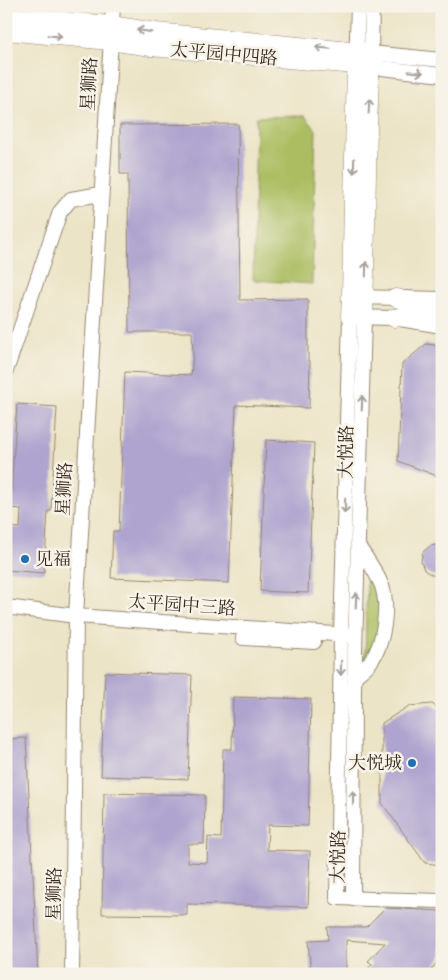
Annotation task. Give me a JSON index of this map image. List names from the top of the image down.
{
  "streets": {
    "main road": ["太平园中四路", "大悦路"],
    "street": ["星狮路", "太平园中三路"]
  },
  "crossings": [
    ["太平园中四路", "星狮路"],
    ["太平园中四路", "大悦路"],
    ["星狮路", "太平园中三路"],
    ["大悦路", "太平园中三路"]
  ],
  "places": ["见福", "大悦城"]
}
